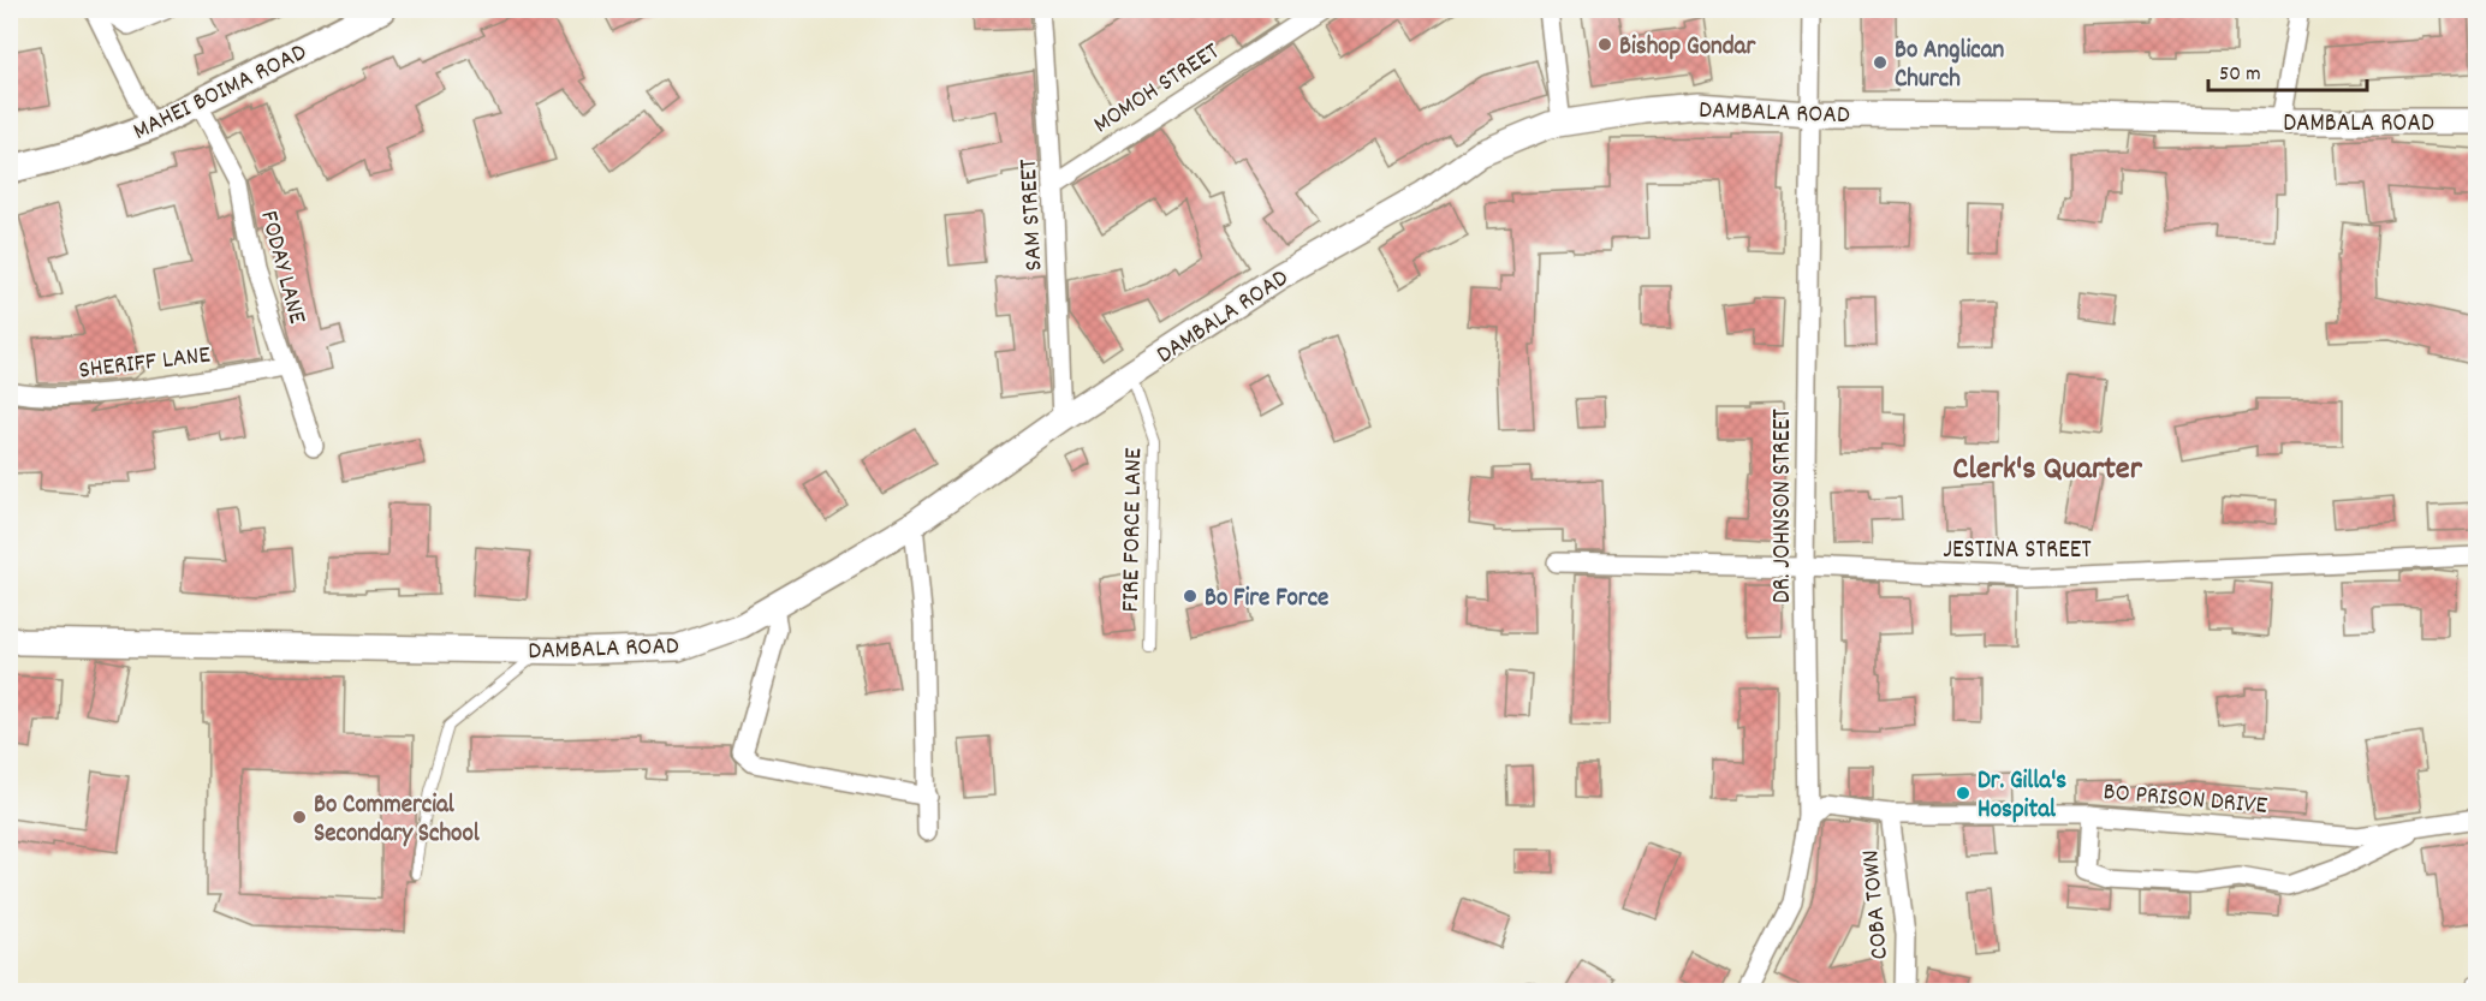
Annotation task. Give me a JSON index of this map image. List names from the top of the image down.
{
  "streets": {
    "main road": ["MAHEI BOIMA ROAD"],
    "street": [
      "MOMOH STREET",
      "DAMBALA ROAD",
      "SAM STREET",
      "FODAY LANE",
      "SHERIFF LANE",
      "DR. JOHNSON STREET",
      "JESTINA STREET",
      "BO PRISON DRIVE",
      "COBA TOWN"
    ],
    "lane": ["FIRE FORCE LANE"]
  },
  "crossings": [
    ["MOMOH STREET", "SAM STREET"],
    ["MAHEI BOIMA ROAD", "FODAY LANE"],
    ["DAMBALA ROAD", "SAM STREET"],
    ["DAMBALA ROAD", "DR. JOHNSON STREET"],
    ["DAMBALA ROAD", "FIRE FORCE LANE"],
    ["FODAY LANE", "SHERIFF LANE"],
    ["DR. JOHNSON STREET", "JESTINA STREET"],
    ["DR. JOHNSON STREET", "BO PRISON DRIVE"],
    ["BO PRISON DRIVE", "COBA TOWN"]
  ],
  "districts": ["Clerk's Quarter"],
  "places": [
    "Bishop Gondar",
    "Bo Anglican Church",
    "Bo Fire Force",
    "Dr. Gilla's Hospital",
    "Bo Commercial Secondary School"
  ],
  "scale_bar": "50 m"
}
